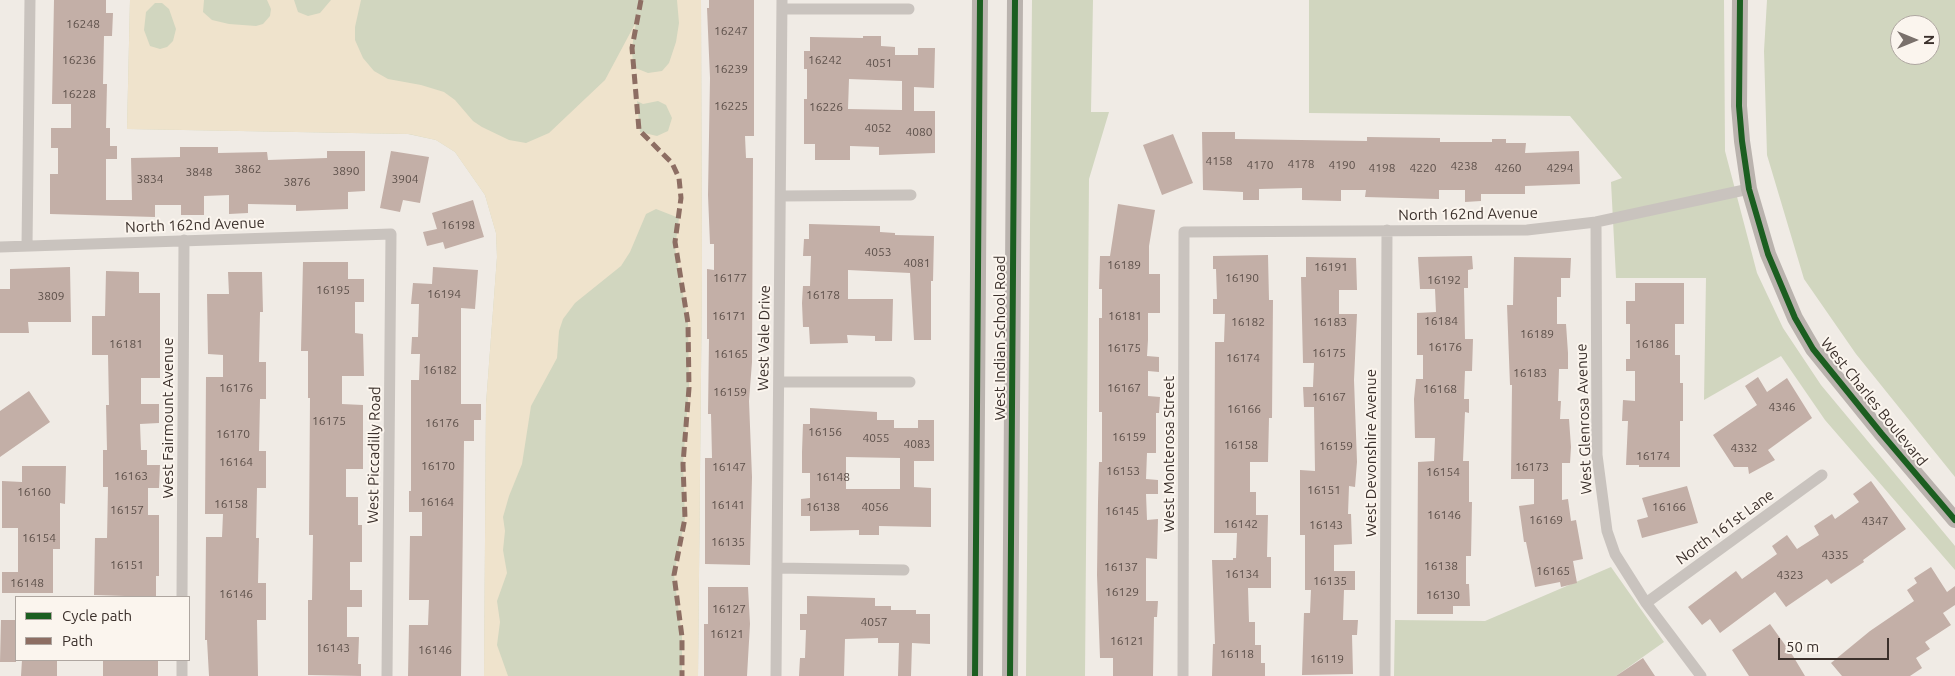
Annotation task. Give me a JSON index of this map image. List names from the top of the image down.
{
  "streets": {
    "main road": ["West Indian School Road", "West Charles Boulevard"],
    "street": [
      "North 162nd Avenue",
      "West Vale Drive",
      "West Fairmount Avenue",
      "West Glenrosa Avenue",
      "West Devonshire Avenue",
      "West Monterosa Street",
      "West Piccadilly Road",
      "North 161st Lane"
    ]
  },
  "crossings": [
    ["North 162nd Avenue", "West Charles Boulevard"],
    ["North 162nd Avenue", "West Fairmount Avenue"],
    ["North 162nd Avenue", "West Glenrosa Avenue"],
    ["North 162nd Avenue", "West Devonshire Avenue"],
    ["North 162nd Avenue", "West Monterosa Street"],
    ["North 162nd Avenue", "West Piccadilly Road"],
    ["West Glenrosa Avenue", "North 161st Lane"]
  ],
  "house_numbers": [
    "16248",
    "16247",
    "16236",
    "16242",
    "4051",
    "16239",
    "16228",
    "16225",
    "16226",
    "4052",
    "4080",
    "4158",
    "4178",
    "4170",
    "4190",
    "4238",
    "4198",
    "4220",
    "4260",
    "4294",
    "3862",
    "3890",
    "3848",
    "3834",
    "3904",
    "3876",
    "16198",
    "4053",
    "4081",
    "16189",
    "16191",
    "16177",
    "16190",
    "16192",
    "16195",
    "16194",
    "16178",
    "3809",
    "16171",
    "16181",
    "16184",
    "16182",
    "16183",
    "16189",
    "16181",
    "16186",
    "16176",
    "16175",
    "16175",
    "16165",
    "16174",
    "16182",
    "16183",
    "16176",
    "16167",
    "16168",
    "16159",
    "16167",
    "4346",
    "16166",
    "16175",
    "16176",
    "16156",
    "16170",
    "16159",
    "4055",
    "4083",
    "16158",
    "16159",
    "4332",
    "16174",
    "16164",
    "16170",
    "16147",
    "16173",
    "16153",
    "16154",
    "16163",
    "16148",
    "16151",
    "16160",
    "16164",
    "16158",
    "16141",
    "16138",
    "4056",
    "16166",
    "16157",
    "16145",
    "16146",
    "16169",
    "4347",
    "16142",
    "16143",
    "16154",
    "16135",
    "4335",
    "16151",
    "16138",
    "16137",
    "16165",
    "16134",
    "4323",
    "16135",
    "16148",
    "16129",
    "16146",
    "16130",
    "16127",
    "4057",
    "16121",
    "16121",
    "16143",
    "16146",
    "16118",
    "16119"
  ],
  "legend": ["Cycle path", "Path"],
  "scale_bar": "50 m",
  "north": "right"
}
